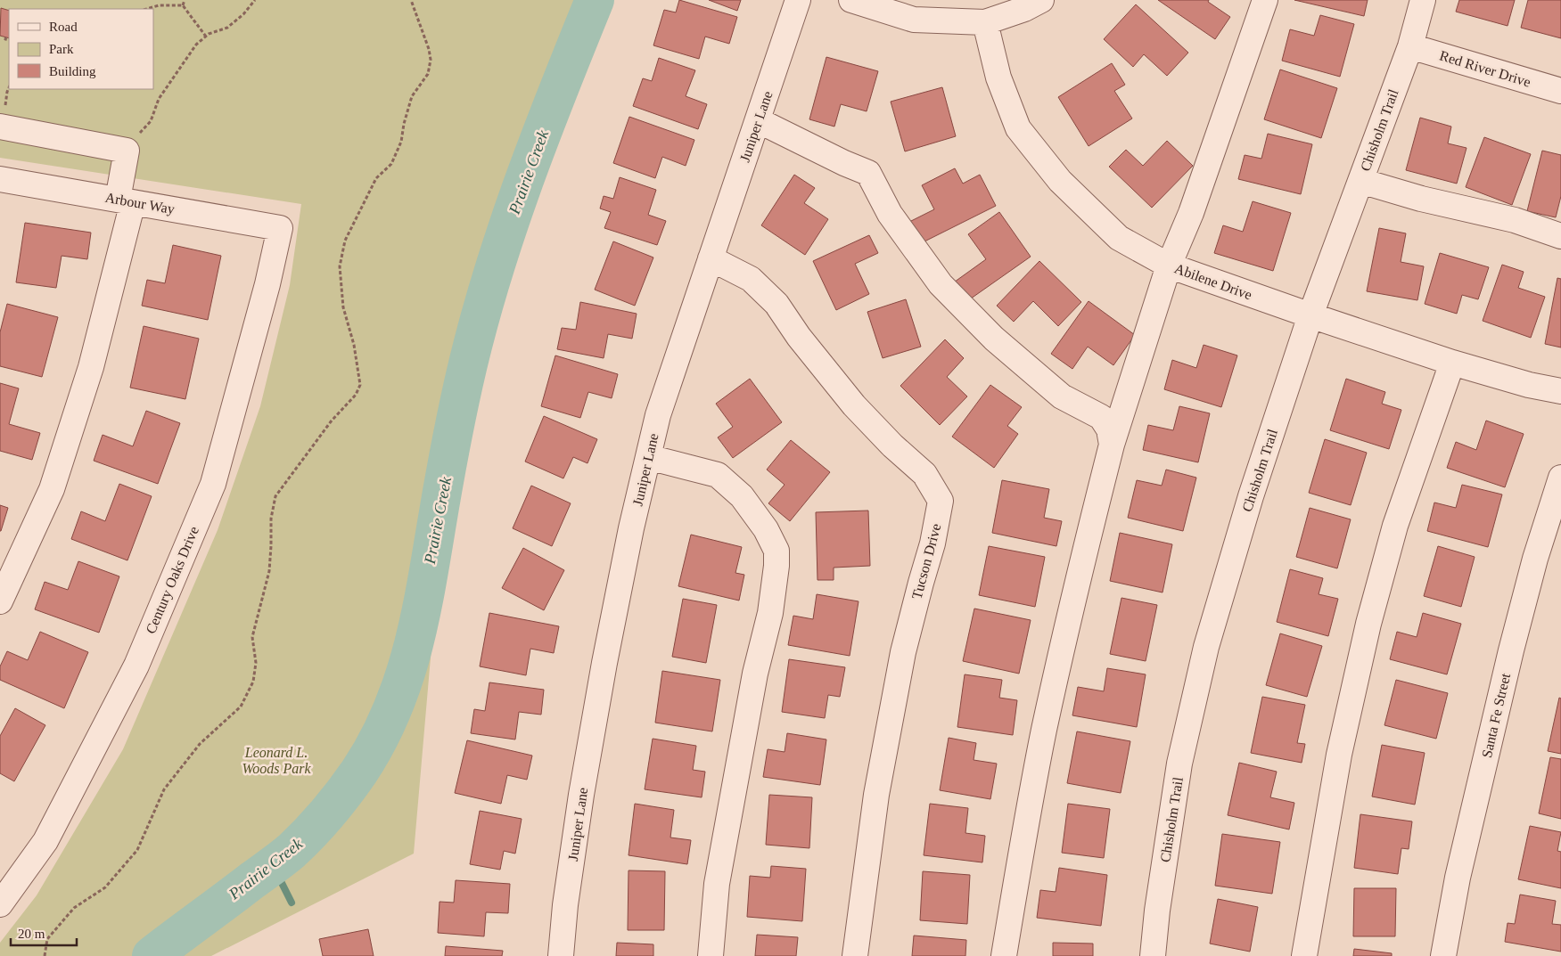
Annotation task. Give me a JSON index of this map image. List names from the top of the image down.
{
  "streets": {
    "street": [
      "Red River Drive",
      "Juniper Lane",
      "Chisholm Trail",
      "Arbour Way",
      "Abilene Drive",
      "Tucson Drive",
      "Century Oaks Drive",
      "Santa Fe Street"
    ]
  },
  "crossings": [
    ["Red River Drive", "Chisholm Trail"],
    ["Juniper Lane", "Tucson Drive"],
    ["Chisholm Trail", "Abilene Drive"],
    ["Arbour Way", "Century Oaks Drive"]
  ],
  "water": ["Prairie Creek"],
  "parks": ["Leonard L. Woods Park"],
  "legend": ["Road", "Park", "Building"],
  "scale_bar": "20 m"
}
